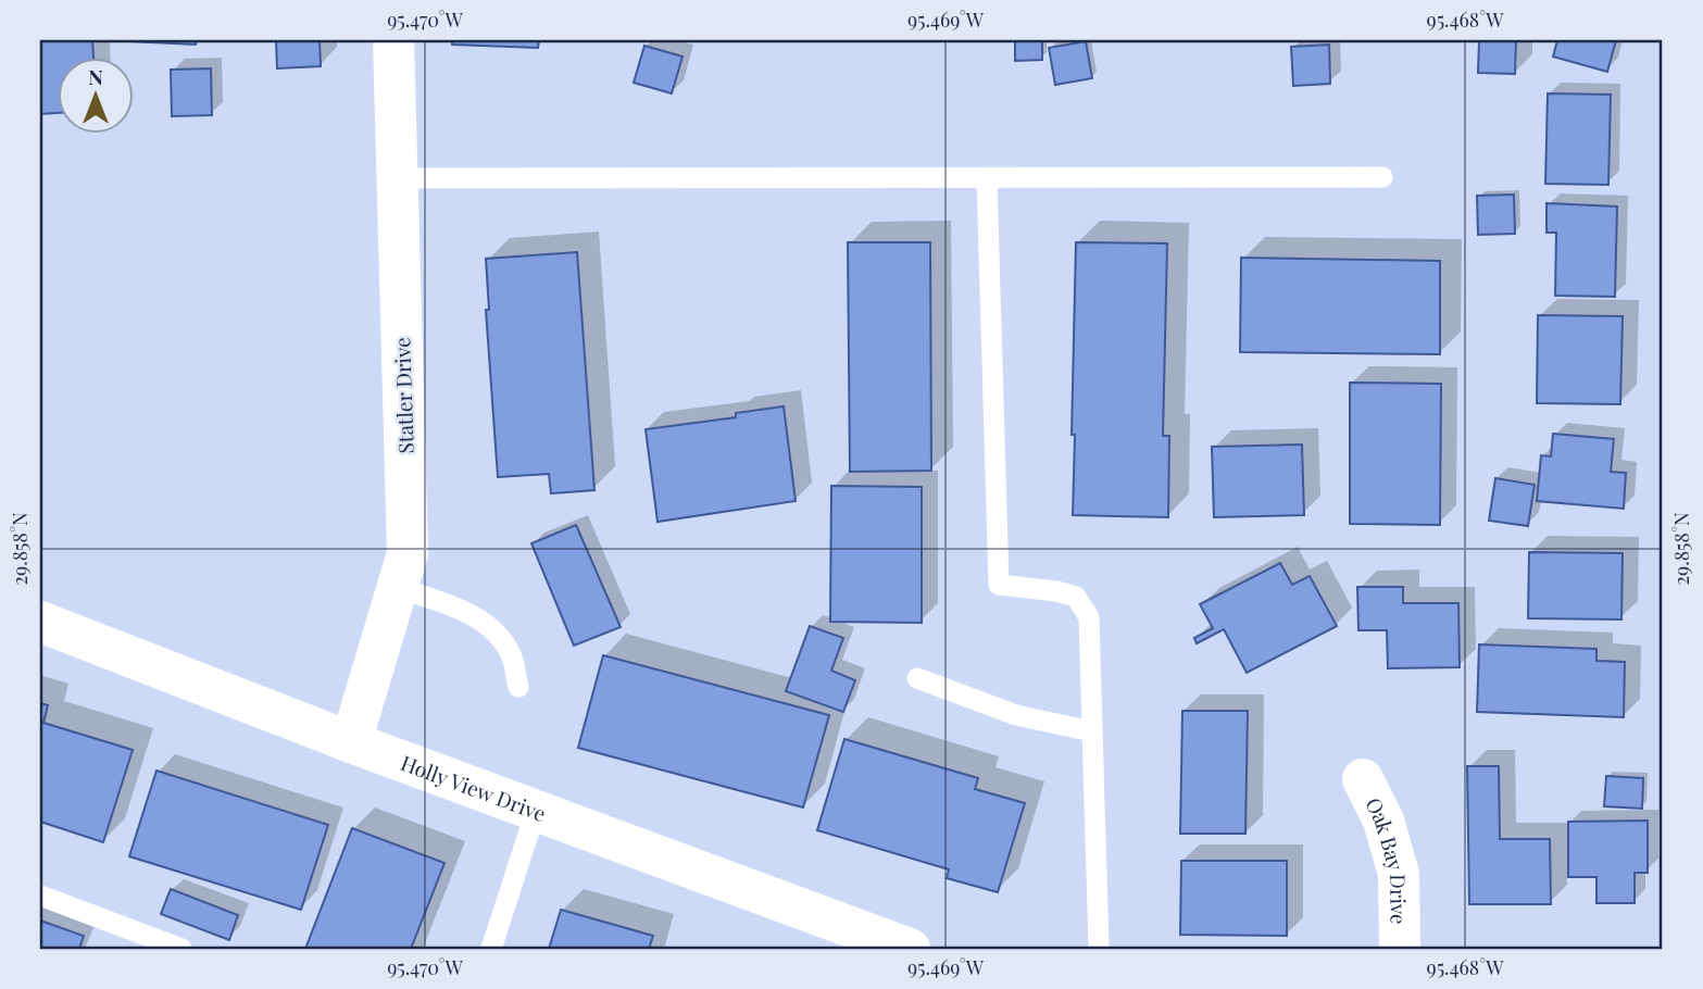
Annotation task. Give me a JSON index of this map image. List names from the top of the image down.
{
  "streets": {
    "street": ["Statler Drive", "Holly View Drive", "Oak Bay Drive"]
  },
  "crossings": [
    ["Statler Drive", "Holly View Drive"]
  ],
  "north": "top",
  "coordinates": [
    "95.470°W",
    "95.469°W",
    "95.468°W",
    "29.858°N"
  ]
}
